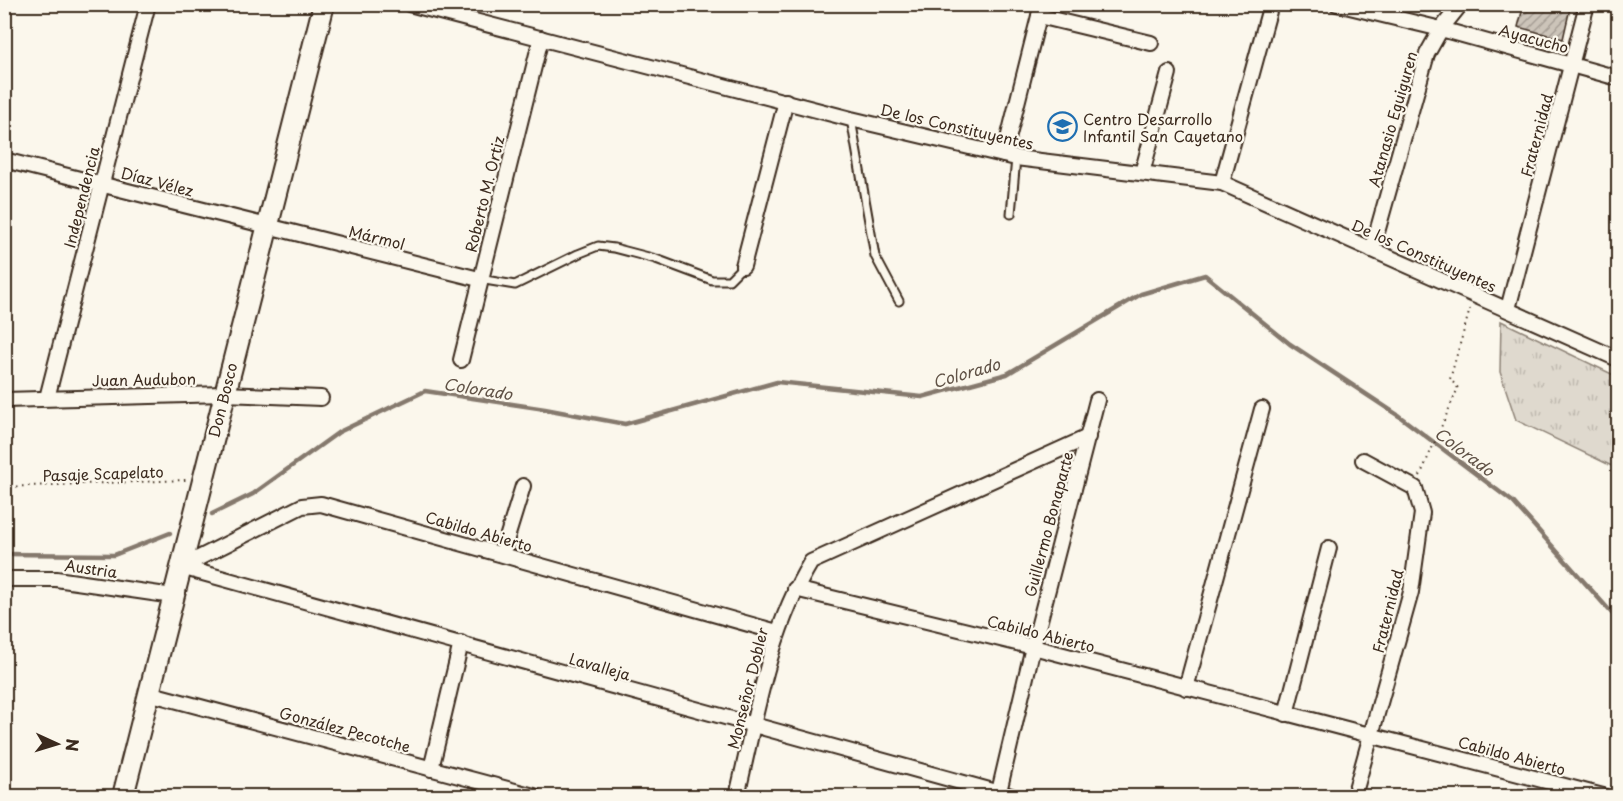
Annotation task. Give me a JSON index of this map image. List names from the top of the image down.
{
  "streets": {
    "main road": ["Don Bosco"],
    "street": [
      "Ayacucho",
      "Atanasio Eguiguren",
      "De los Constituyentes",
      "Fraternidad",
      "Díaz Vélez",
      "Roberto M. Ortiz",
      "Independencia",
      "Mármol",
      "Juan Audubon",
      "Guillermo Bonaparte",
      "Cabildo Abierto",
      "Austria",
      "Lavalleja",
      "Monseñor Dobler",
      "González Pecotche"
    ],
    "path": ["Pasaje Scapelato"]
  },
  "crossings": [
    ["Ayacucho", "Atanasio Eguiguren"],
    ["Ayacucho", "Fraternidad"],
    ["Atanasio Eguiguren", "De los Constituyentes"],
    ["De los Constituyentes", "Fraternidad"],
    ["De los Constituyentes", "Roberto M. Ortiz"],
    ["Fraternidad", "Cabildo Abierto"],
    ["Díaz Vélez", "Independencia"],
    ["Díaz Vélez", "Mármol"],
    ["Díaz Vélez", "Don Bosco"],
    ["Roberto M. Ortiz", "Mármol"],
    ["Independencia", "Juan Audubon"],
    ["Mármol", "Don Bosco"],
    ["Juan Audubon", "Don Bosco"],
    ["Don Bosco", "Pasaje Scapelato"],
    ["Don Bosco", "Cabildo Abierto"],
    ["Don Bosco", "Austria"],
    ["Don Bosco", "Lavalleja"],
    ["Don Bosco", "González Pecotche"],
    ["Guillermo Bonaparte", "Cabildo Abierto"],
    ["Guillermo Bonaparte", "Lavalleja"],
    ["Cabildo Abierto", "Lavalleja"],
    ["Cabildo Abierto", "Monseñor Dobler"],
    ["Lavalleja", "Monseñor Dobler"]
  ],
  "water": ["Colorado"],
  "places": {
    "school or university": ["Centro Desarrollo Infantil San Cayetano"]
  },
  "north": "right"
}
